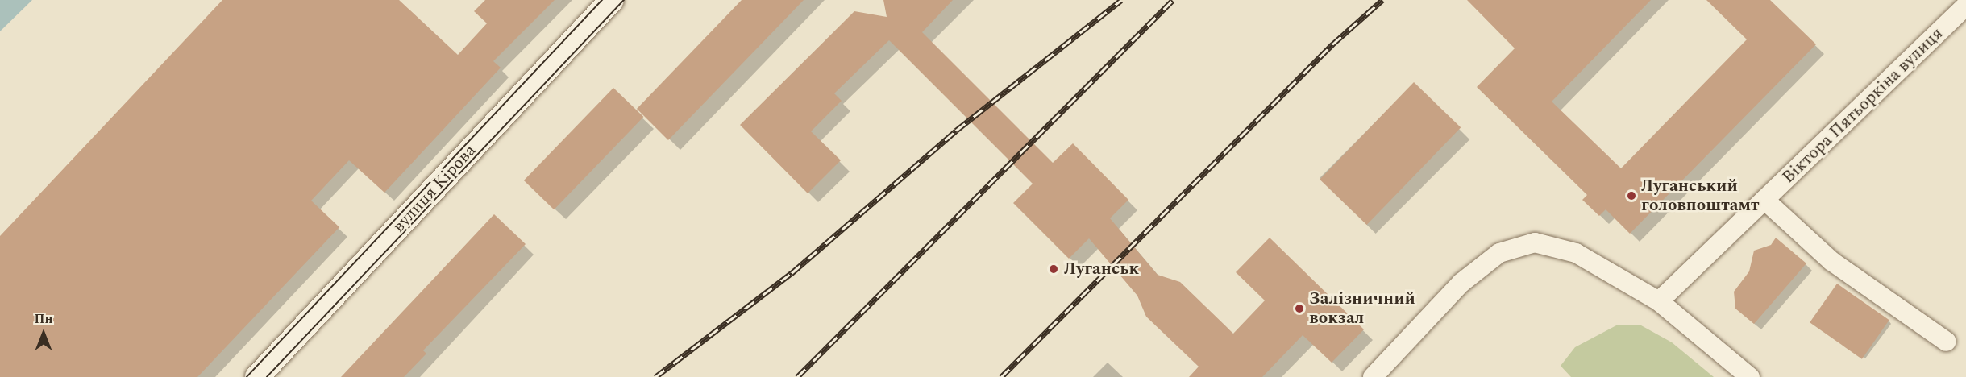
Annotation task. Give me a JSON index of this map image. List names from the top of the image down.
{
  "streets": {
    "street": ["Віктора Пятьоркіна вулиця", "вулиця Кірова"]
  },
  "places": ["Луганський головпоштамт", "Луганськ", "Залізничний вокзал"],
  "north": "top"
}
